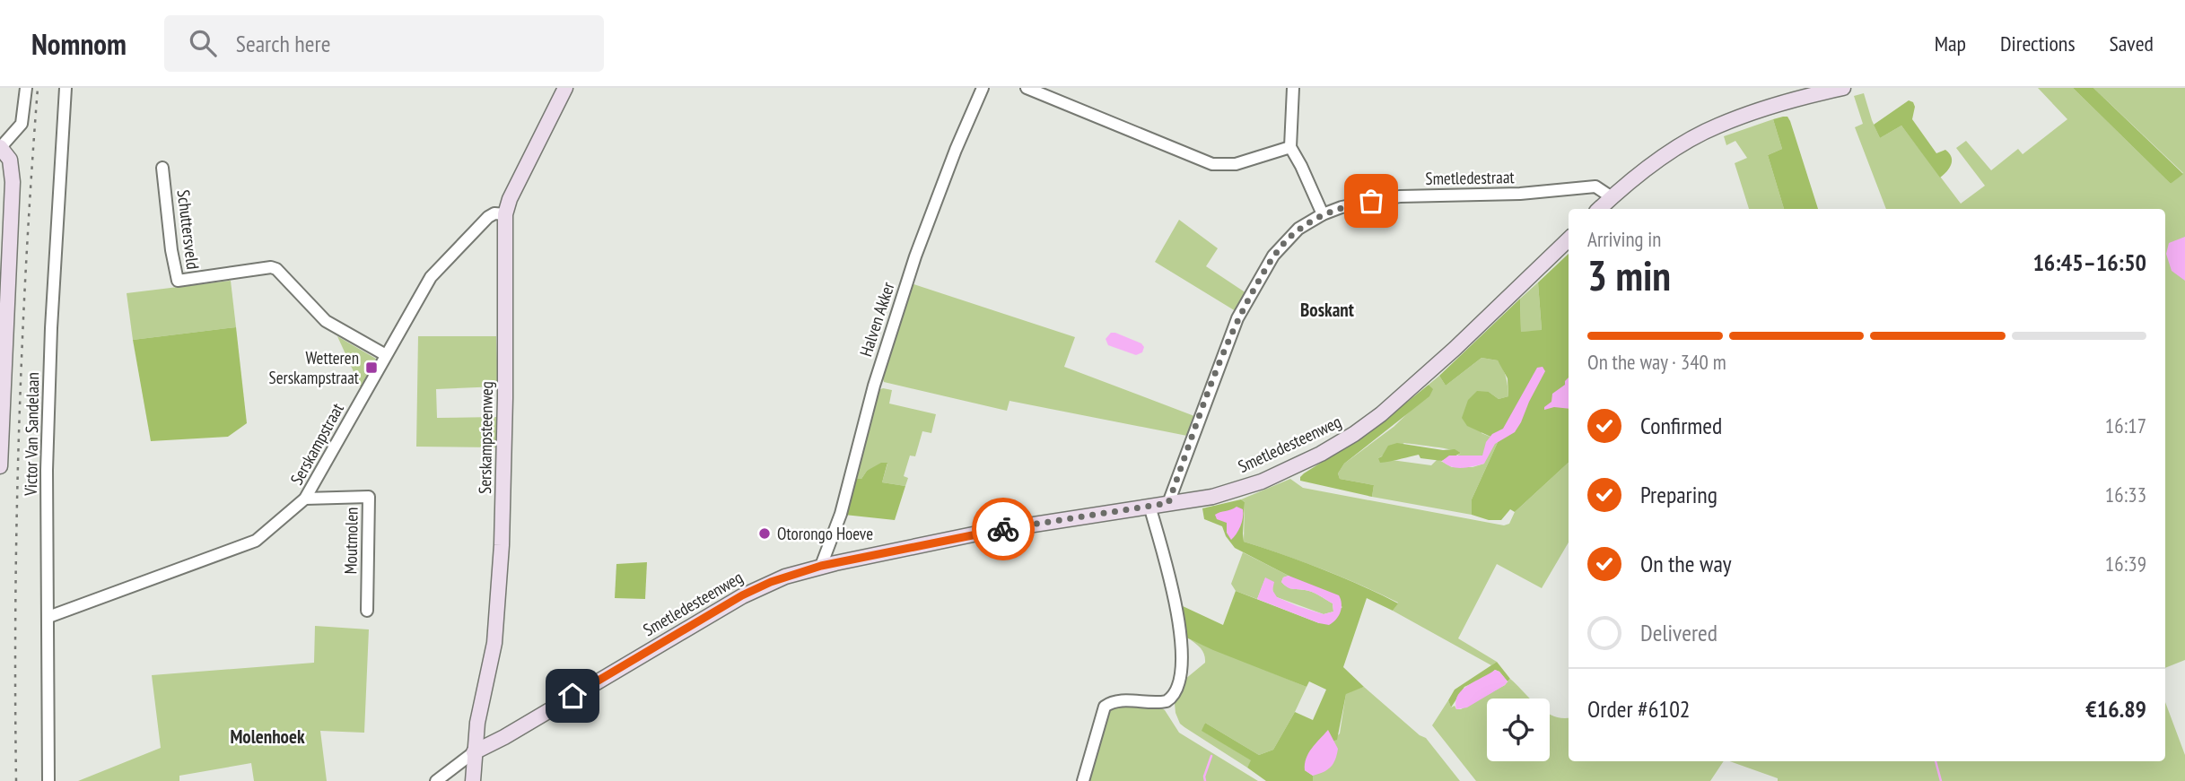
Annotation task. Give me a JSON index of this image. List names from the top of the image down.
{
  "streets": {
    "street": [
      "Smetledestraat",
      "Schuttersveld",
      "Halven Akker",
      "Victor Van Sandelaan",
      "Serskampsteenweg",
      "Serskampstraat",
      "Smetledesteenweg",
      "Moutmolen"
    ]
  },
  "crossings": [
    ["Smetledestraat", "Smetledesteenweg"],
    ["Schuttersveld", "Serskampstraat"],
    ["Halven Akker", "Smetledesteenweg"],
    ["Victor Van Sandelaan", "Serskampstraat"],
    ["Serskampsteenweg", "Serskampstraat"],
    ["Serskampsteenweg", "Smetledesteenweg"],
    ["Serskampstraat", "Moutmolen"]
  ],
  "districts": ["Boskant", "Molenhoek"],
  "places": {
    "transit": ["Wetteren Serskampstraat"],
    "other": ["Otorongo Hoeve"]
  },
  "page": {
    "header": "Nomnom",
    "search": "Search here",
    "nav": ["Map", "Directions", "Saved"],
    "heading": ["3 min", "Arriving in", "16:45–16:50"],
    "panel": ["Order #6102", "€16.89"],
    "bar": "On the way · 340 m",
    "list": [
      ["Confirmed", "16:17"],
      ["Preparing", "16:33"],
      ["On the way", "16:39"],
      "Delivered"
    ]
  }
}
